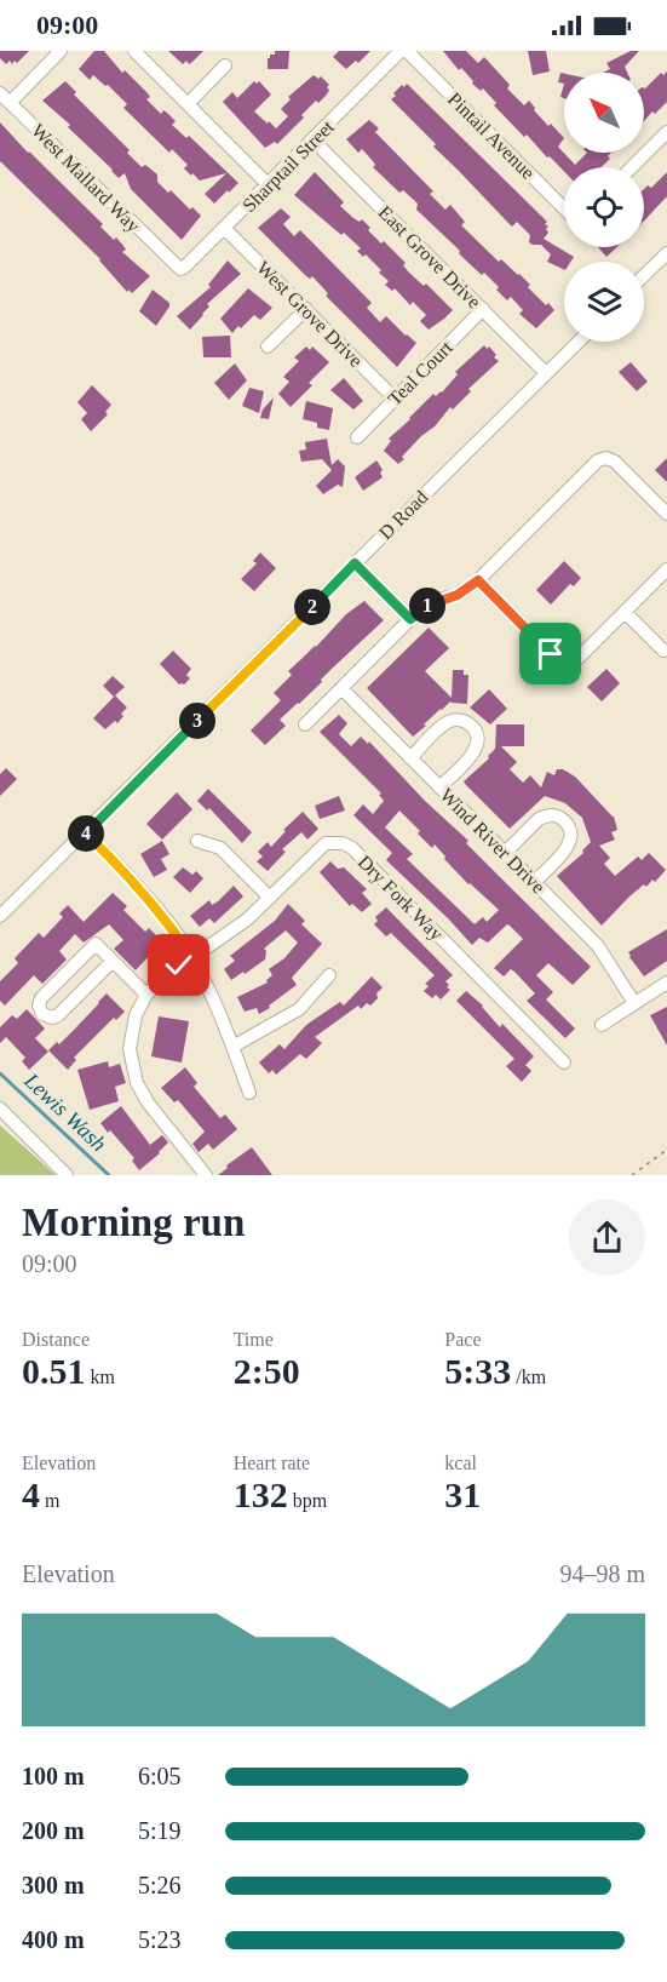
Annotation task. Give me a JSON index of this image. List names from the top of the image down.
{
  "streets": {
    "street": [
      "Pintail Avenue",
      "Sharptail Street",
      "West Mallard Way",
      "East Grove Drive",
      "West Grove Drive",
      "Teal Court",
      "D Road",
      "Wind River Drive",
      "Dry Fork Way"
    ]
  },
  "crossings": [
    ["Pintail Avenue", "Sharptail Street"],
    ["Sharptail Street", "West Mallard Way"],
    ["Sharptail Street", "East Grove Drive"],
    ["Sharptail Street", "West Grove Drive"],
    ["East Grove Drive", "Teal Court"],
    ["East Grove Drive", "D Road"],
    ["West Grove Drive", "Teal Court"]
  ],
  "water": ["Lewis Wash"],
  "north": "top left",
  "page": {
    "status": "09:00",
    "pins": [
      "1",
      "2",
      "3",
      "4"
    ],
    "heading": ["Morning run", "09:00"],
    "stats": [
      ["Distance", "0.51 km"],
      ["Time", "2:50"],
      ["Pace", "5:33 /km"],
      ["Elevation", "4 m"],
      ["Heart rate", "132 bpm"],
      ["kcal", "31"]
    ],
    "chart": ["Elevation", "94–98 m"],
    "list": [
      {
        "name": "100 m",
        "note": "6:05"
      },
      {
        "name": "200 m",
        "note": "5:19"
      },
      {
        "name": "300 m",
        "note": "5:26"
      },
      {
        "name": "400 m",
        "note": "5:23"
      }
    ]
  }
}
